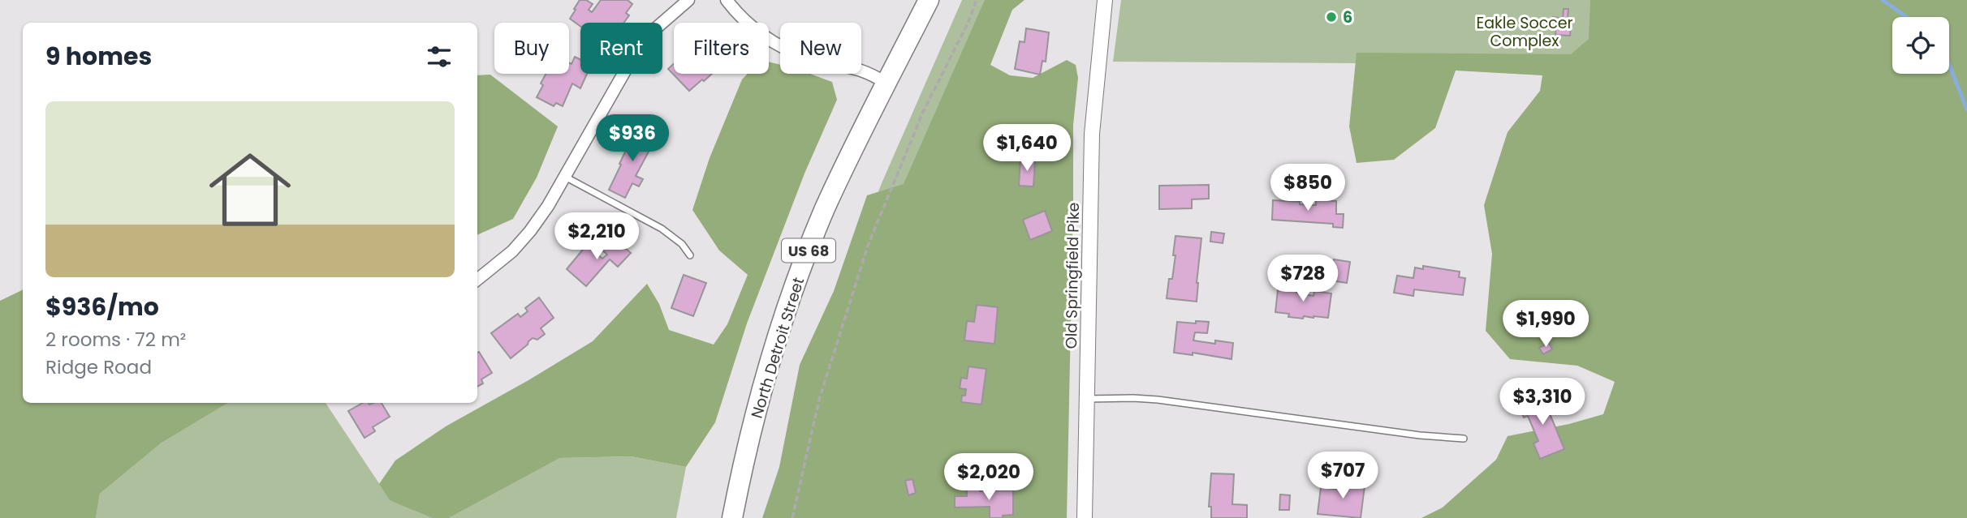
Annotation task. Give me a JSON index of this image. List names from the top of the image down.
{
  "streets": {
    "highway": ["US 68", "North Detroit Street"],
    "street": ["Old Springfield Pike"]
  },
  "parks": ["Eakle Soccer Complex"],
  "places": ["6"],
  "page": {
    "chip": [
      "Buy",
      "Rent",
      "Filters",
      "New"
    ],
    "heading": "9 homes",
    "list": [
      {
        "name": "$936/mo",
        "note": "2 rooms · 72 m² · Ridge Road"
      }
    ],
    "price": [
      "$936",
      "$1,640",
      "$850",
      "$2,210",
      "$728",
      "$1,990",
      "$3,310",
      "$707",
      "$2,020"
    ]
  }
}
